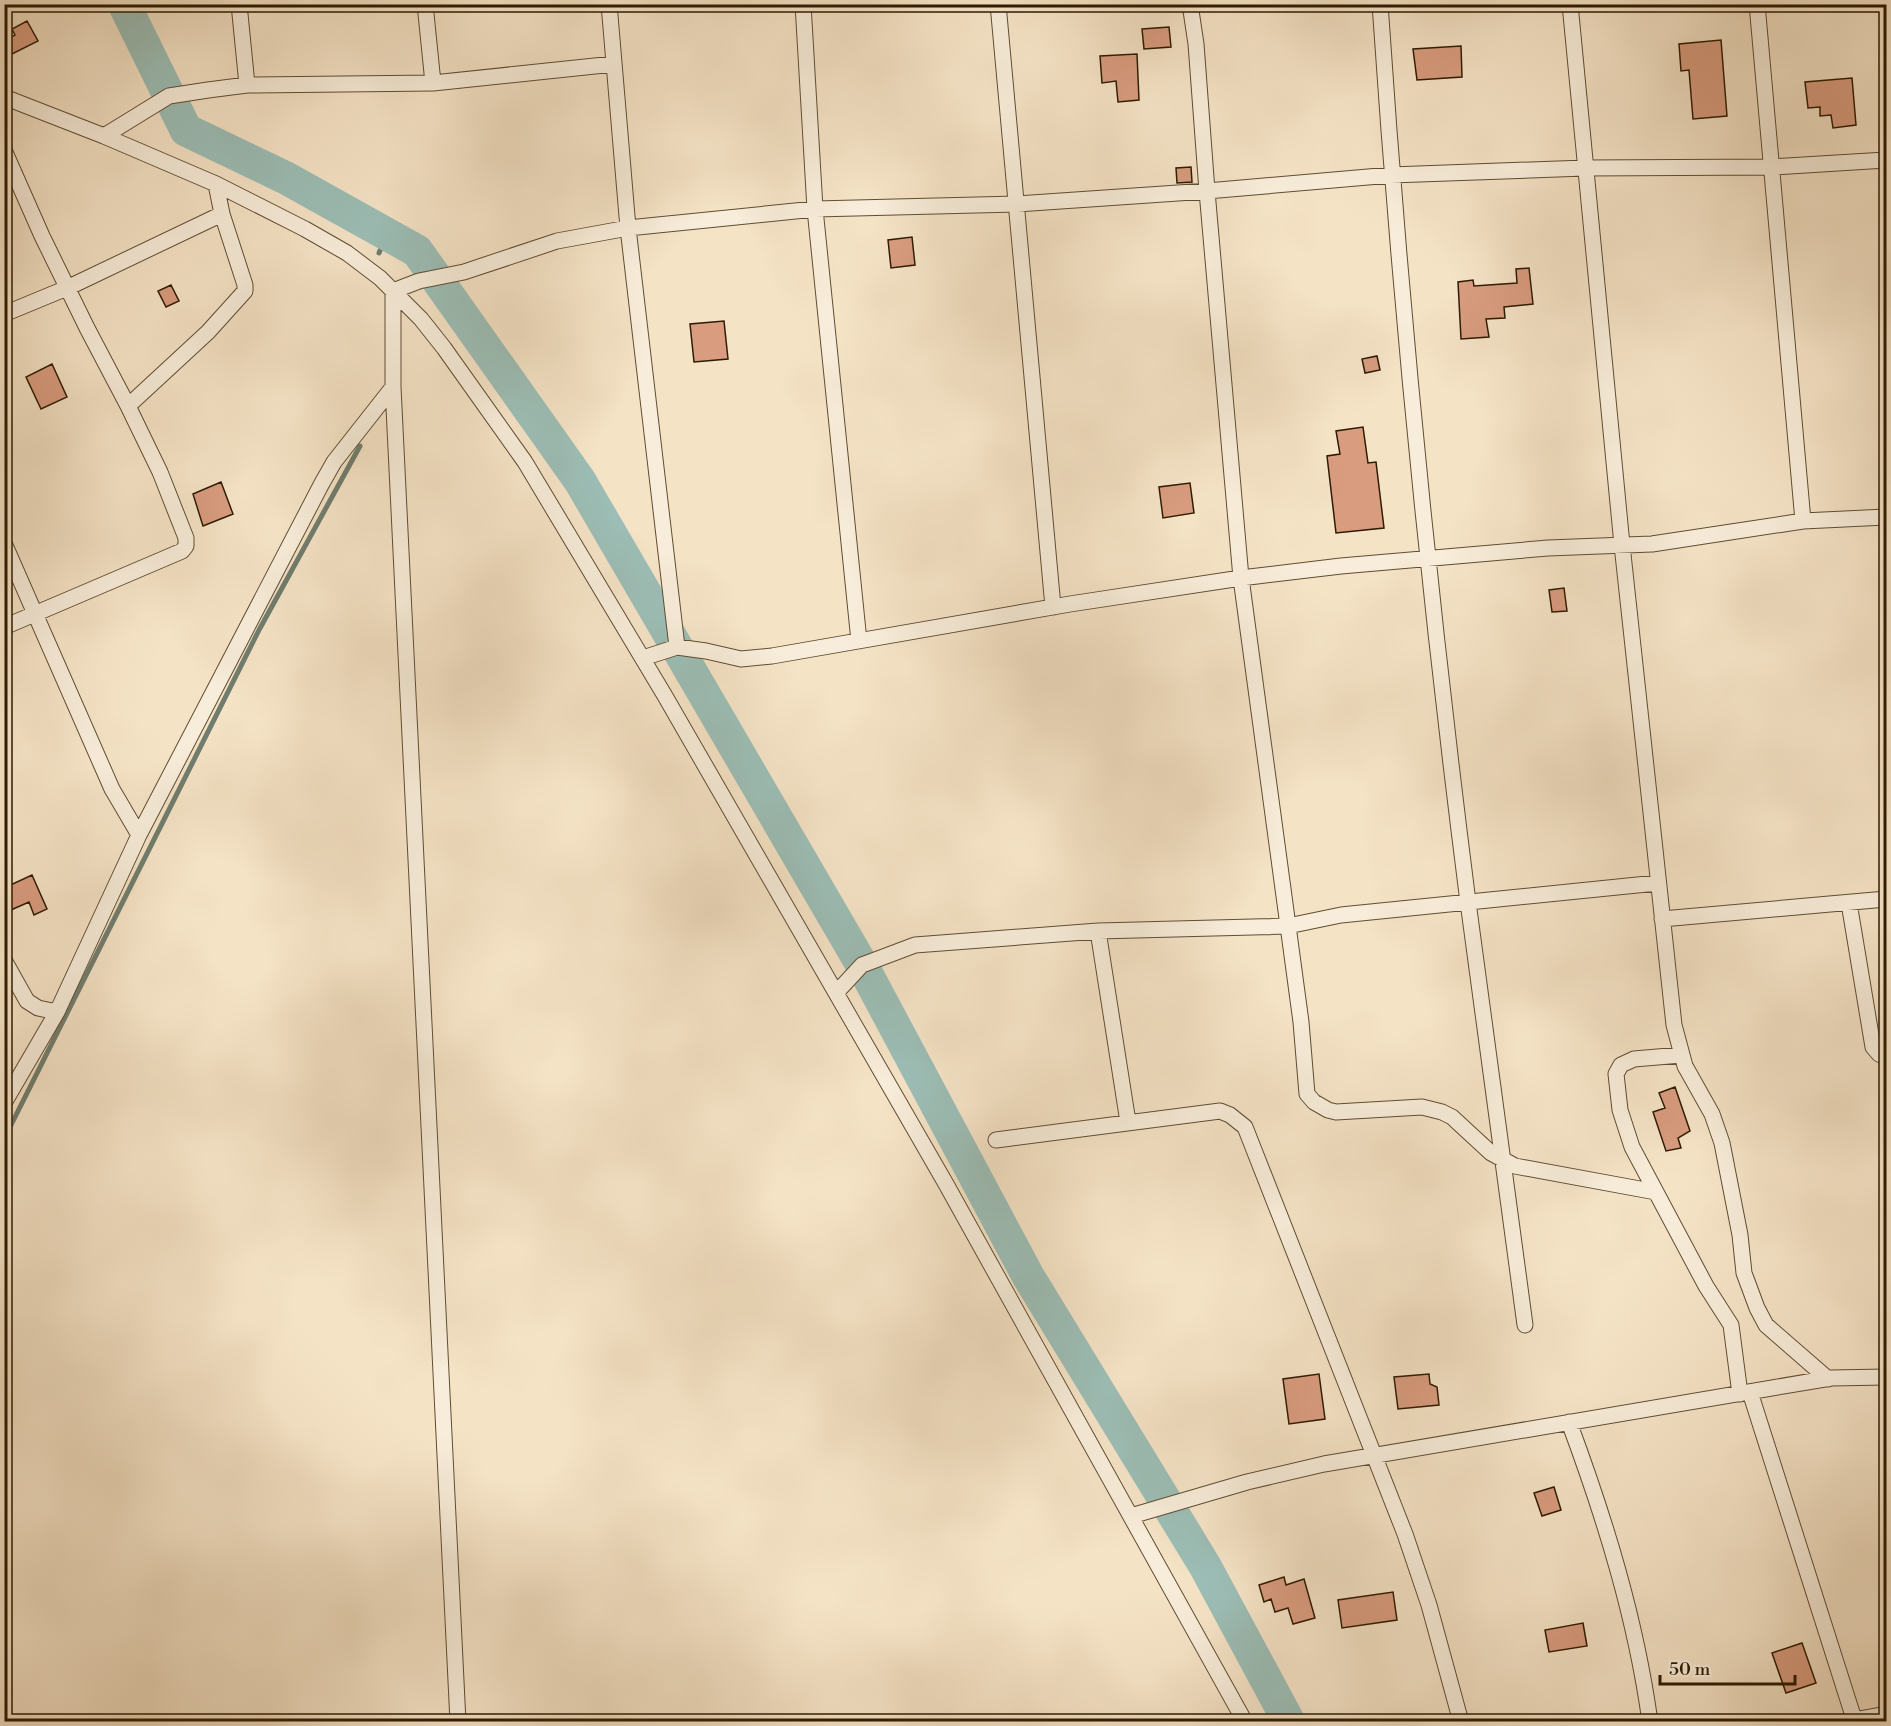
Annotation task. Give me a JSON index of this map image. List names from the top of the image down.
{
  "scale_bar": "50 m"
}
